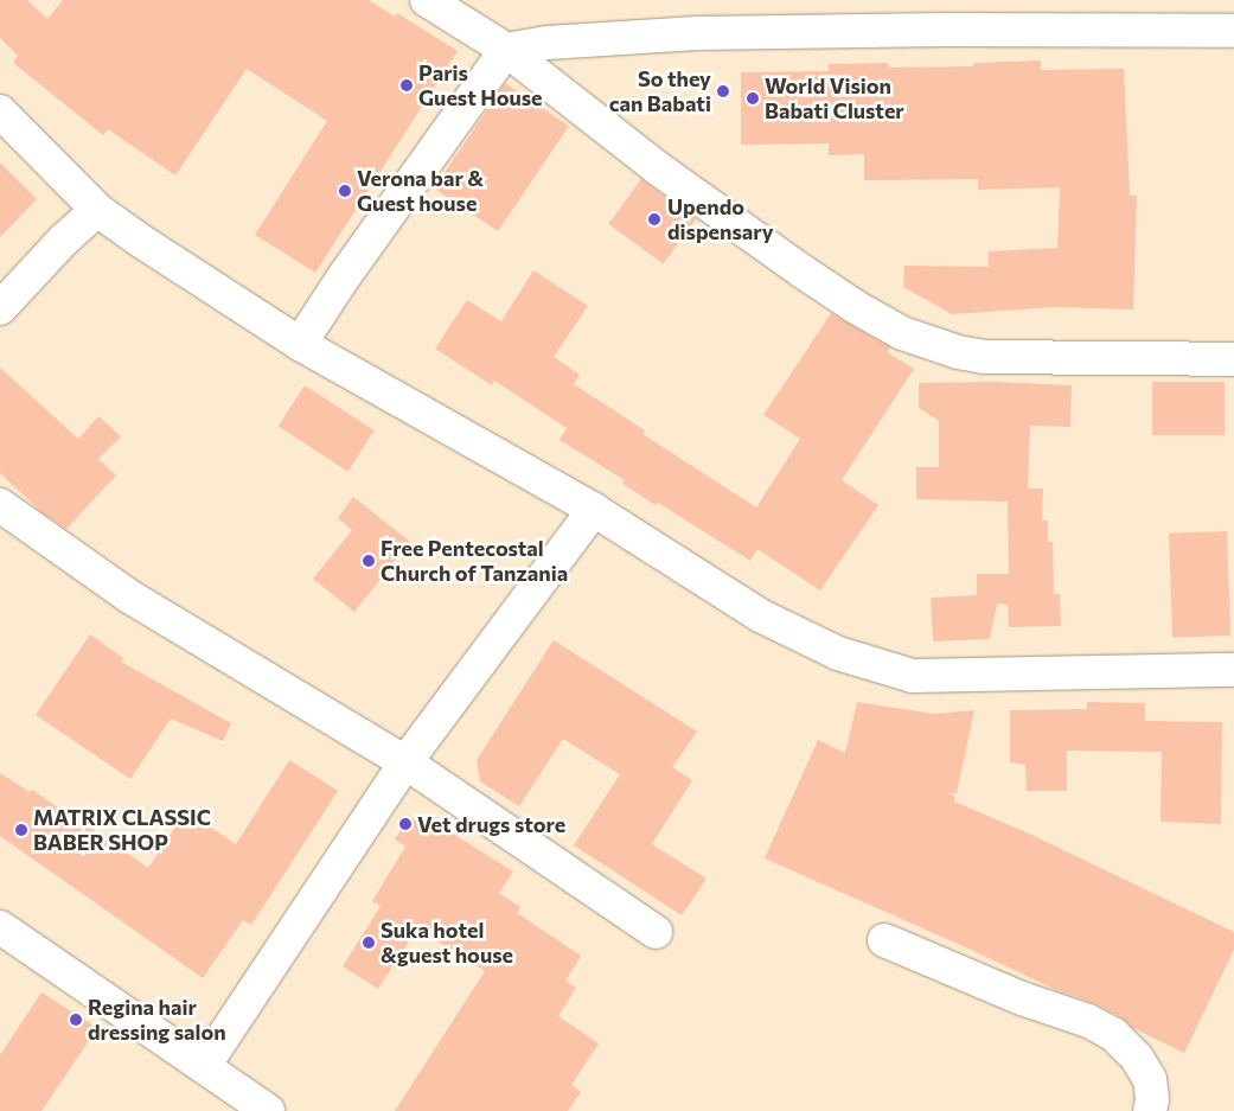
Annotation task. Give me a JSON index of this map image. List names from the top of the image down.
{
  "places": [
    "Paris Guest House",
    "So they can Babati",
    "World Vision Babati Cluster",
    "Verona bar & Guest house",
    "Upendo dispensary",
    "Free Pentecostal Church of Tanzania",
    "Vet drugs store",
    "MATRIX CLASSIC BABER SHOP",
    "Suka hotel &guest house",
    "Regina hair dressing salon"
  ]
}
